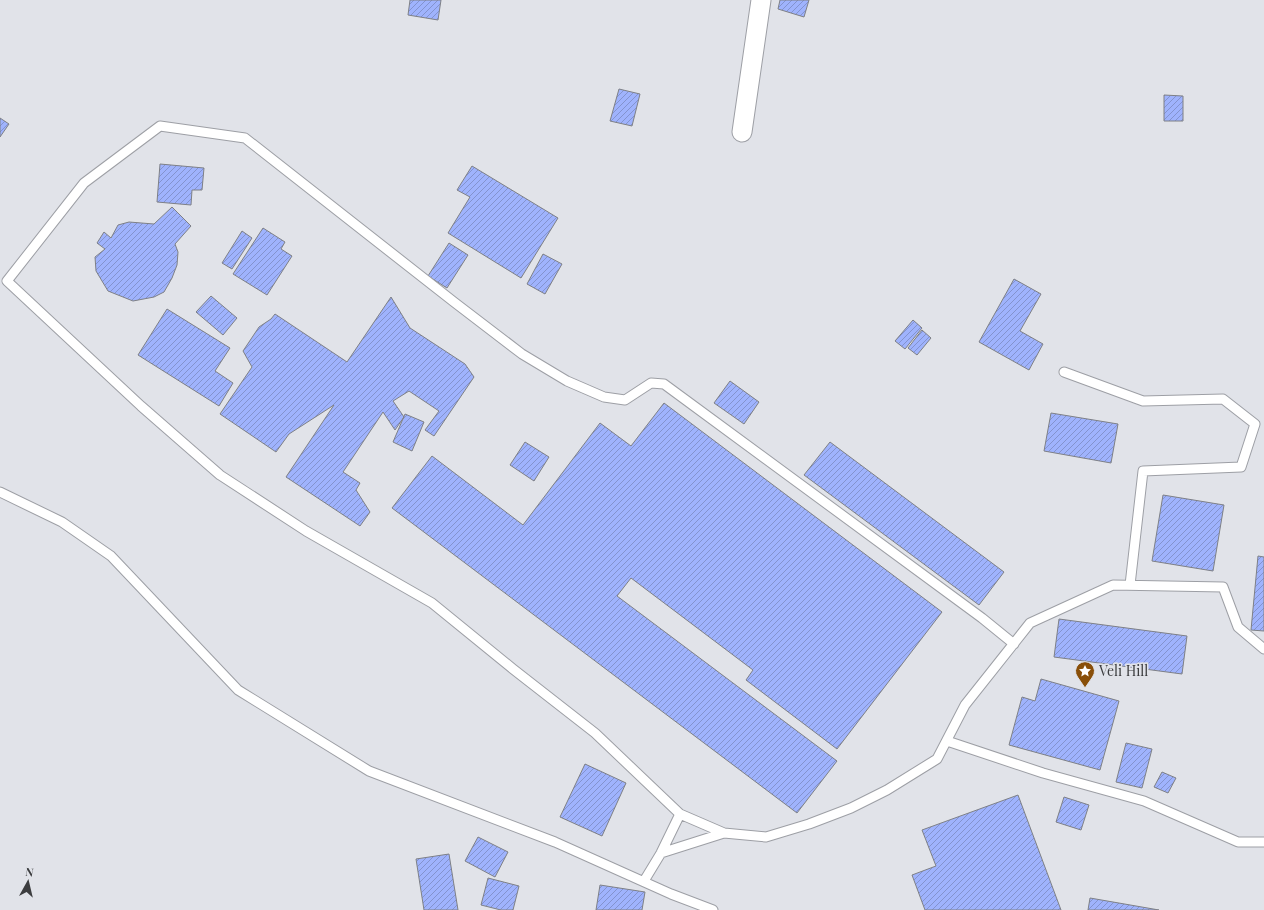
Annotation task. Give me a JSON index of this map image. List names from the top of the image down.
{
  "places": {
    "place": ["Veli Hill"]
  },
  "north": "top"
}
